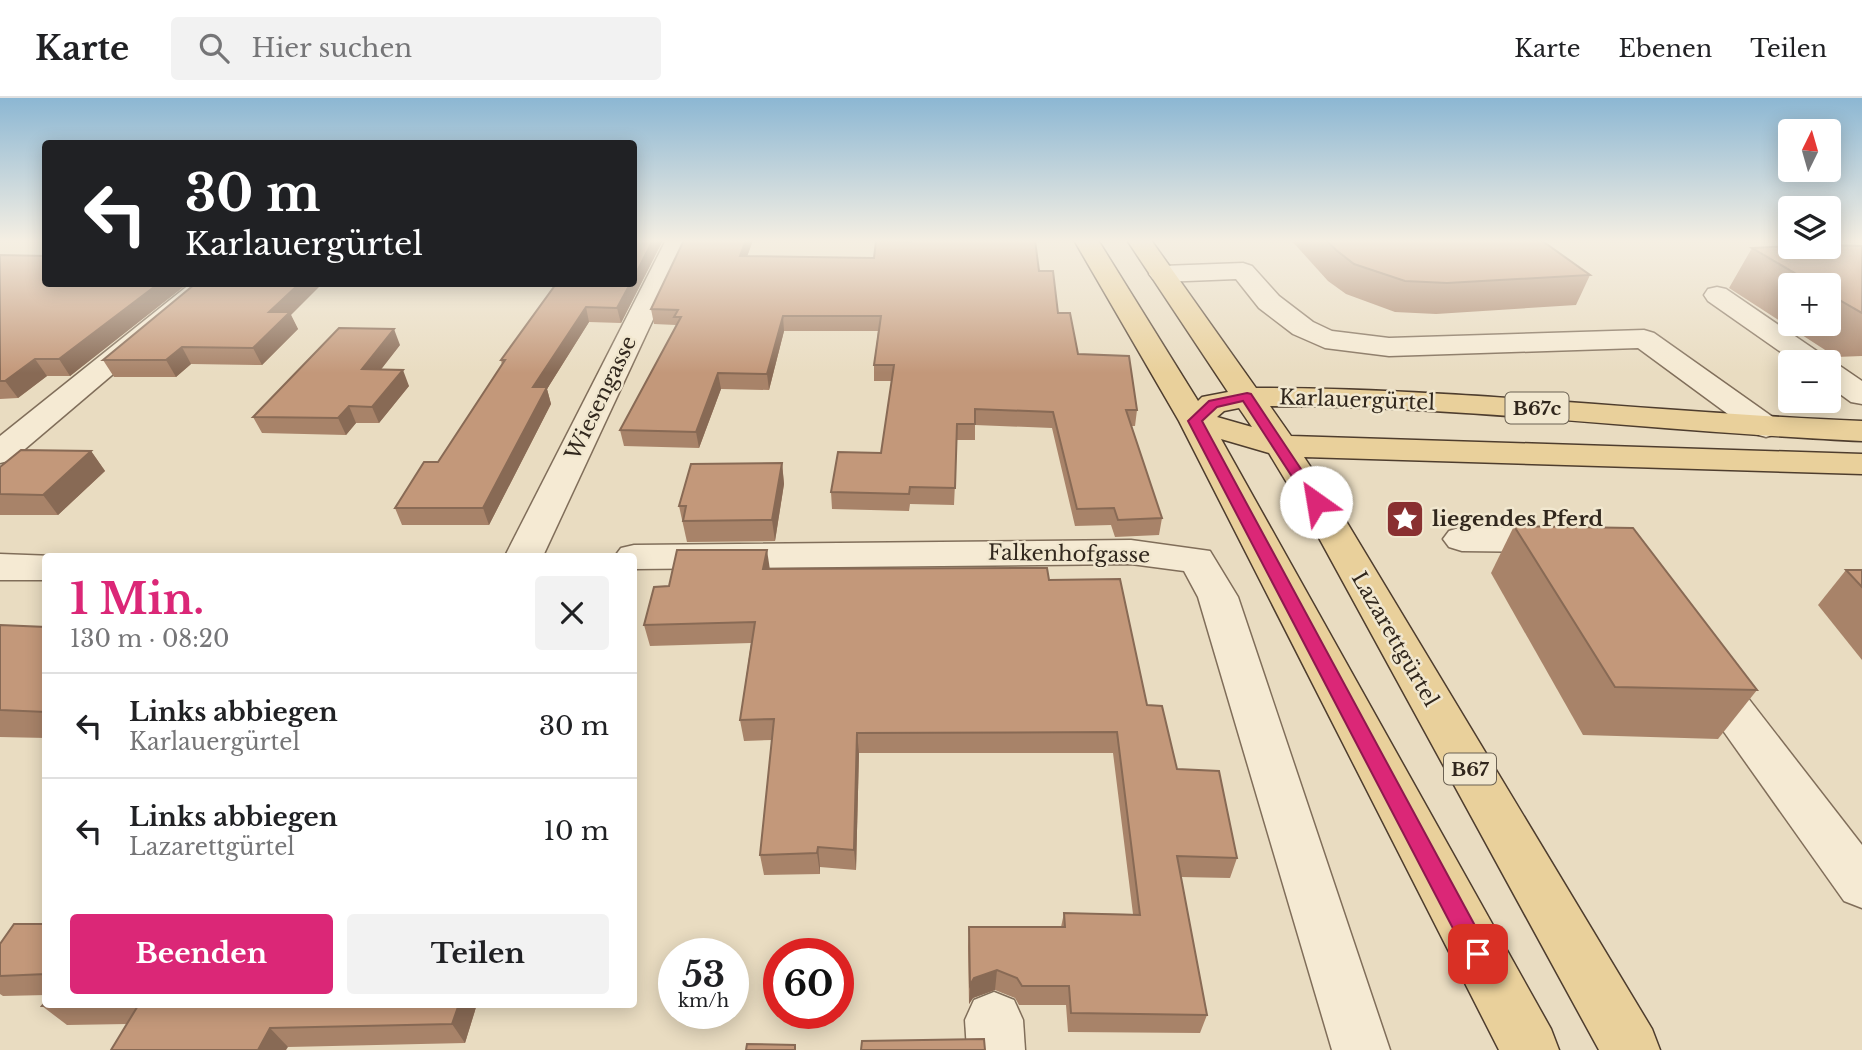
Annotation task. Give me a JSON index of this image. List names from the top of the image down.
{
  "streets": {
    "main road": [
      "Karlauergürtel",
      "B67c",
      "Lazarettgürtel",
      "B67"
    ],
    "street": ["Wiesengasse", "Falkenhofgasse"]
  },
  "crossings": [
    ["Karlauergürtel", "B67c"],
    ["Karlauergürtel", "Lazarettgürtel"],
    ["B67c", "Lazarettgürtel"]
  ],
  "places": {
    "place": ["liegendes Pferd"]
  },
  "north": "top",
  "page": {
    "header": "Karte",
    "search": "Hier suchen",
    "nav": ["Karte", "Ebenen", "Teilen"],
    "map_buttons": ["+", "−"],
    "turn": ["30 m", "Karlauergürtel"],
    "heading": ["1 Min.", "130 m · 08:20"],
    "list": [
      {
        "name": "Links abbiegen",
        "note": "Karlauergürtel",
        "value": "30 m"
      },
      {
        "name": "Links abbiegen",
        "note": "Lazarettgürtel",
        "value": "10 m"
      }
    ],
    "buttons": ["Beenden", "Teilen"],
    "speed": "53 km/h",
    "limit": "60"
  }
}
